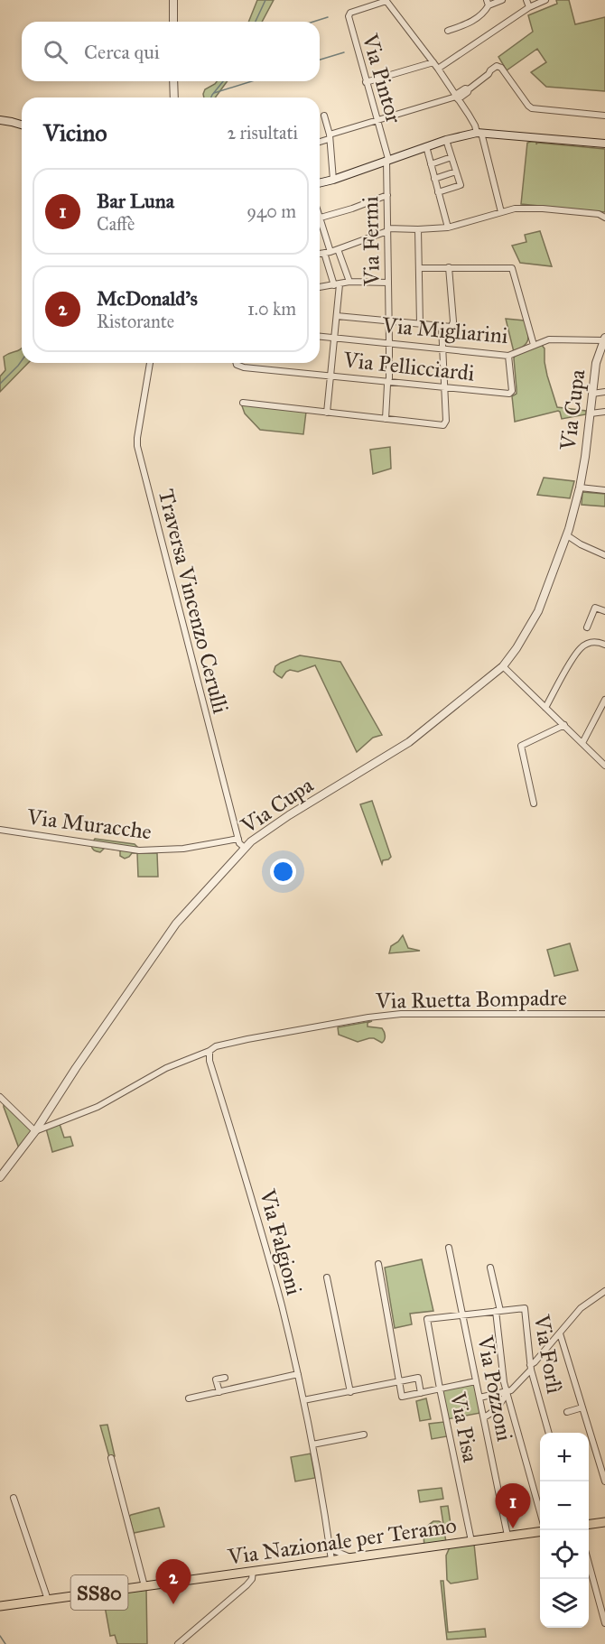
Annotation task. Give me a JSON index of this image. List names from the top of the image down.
{
  "streets": {
    "main road": ["Via Nazionale per Teramo", "SS80"],
    "street": [
      "Via Pintor",
      "Via Fermi",
      "Via Migliarini",
      "Via Pellicciardi",
      "Via Cupa",
      "Traversa Vincenzo Cerulli",
      "Via Muracche",
      "Via Ruetta Bompadre",
      "Via Falgioni",
      "Via Forlì",
      "Via Pozzoni",
      "Via Pisa"
    ]
  },
  "crossings": [
    ["Via Pintor", "Via Fermi"],
    ["Via Fermi", "Via Migliarini"],
    ["Via Fermi", "Via Pellicciardi"],
    ["Via Migliarini", "Via Pellicciardi"],
    ["Via Migliarini", "Via Cupa"],
    ["Via Cupa", "Traversa Vincenzo Cerulli"],
    ["Via Cupa", "Via Ruetta Bompadre"],
    ["Traversa Vincenzo Cerulli", "Via Muracche"],
    ["Via Ruetta Bompadre", "Via Falgioni"],
    ["Via Falgioni", "Via Nazionale per Teramo"],
    ["Via Forlì", "Via Pozzoni"],
    ["Via Forlì", "Via Pisa"],
    ["Via Pozzoni", "Via Nazionale per Teramo"],
    ["Via Pisa", "Via Nazionale per Teramo"]
  ],
  "page": {
    "search": "Cerca qui",
    "heading": ["Vicino", "2 risultati"],
    "list": [
      {
        "mark": "1",
        "name": "Bar Luna",
        "note": "Caffè",
        "value": "940 m"
      },
      {
        "mark": "2",
        "name": "McDonald's",
        "note": "Ristorante",
        "value": "1.0 km"
      }
    ],
    "map_buttons": ["+", "−"],
    "pins": ["1", "2"]
  }
}
